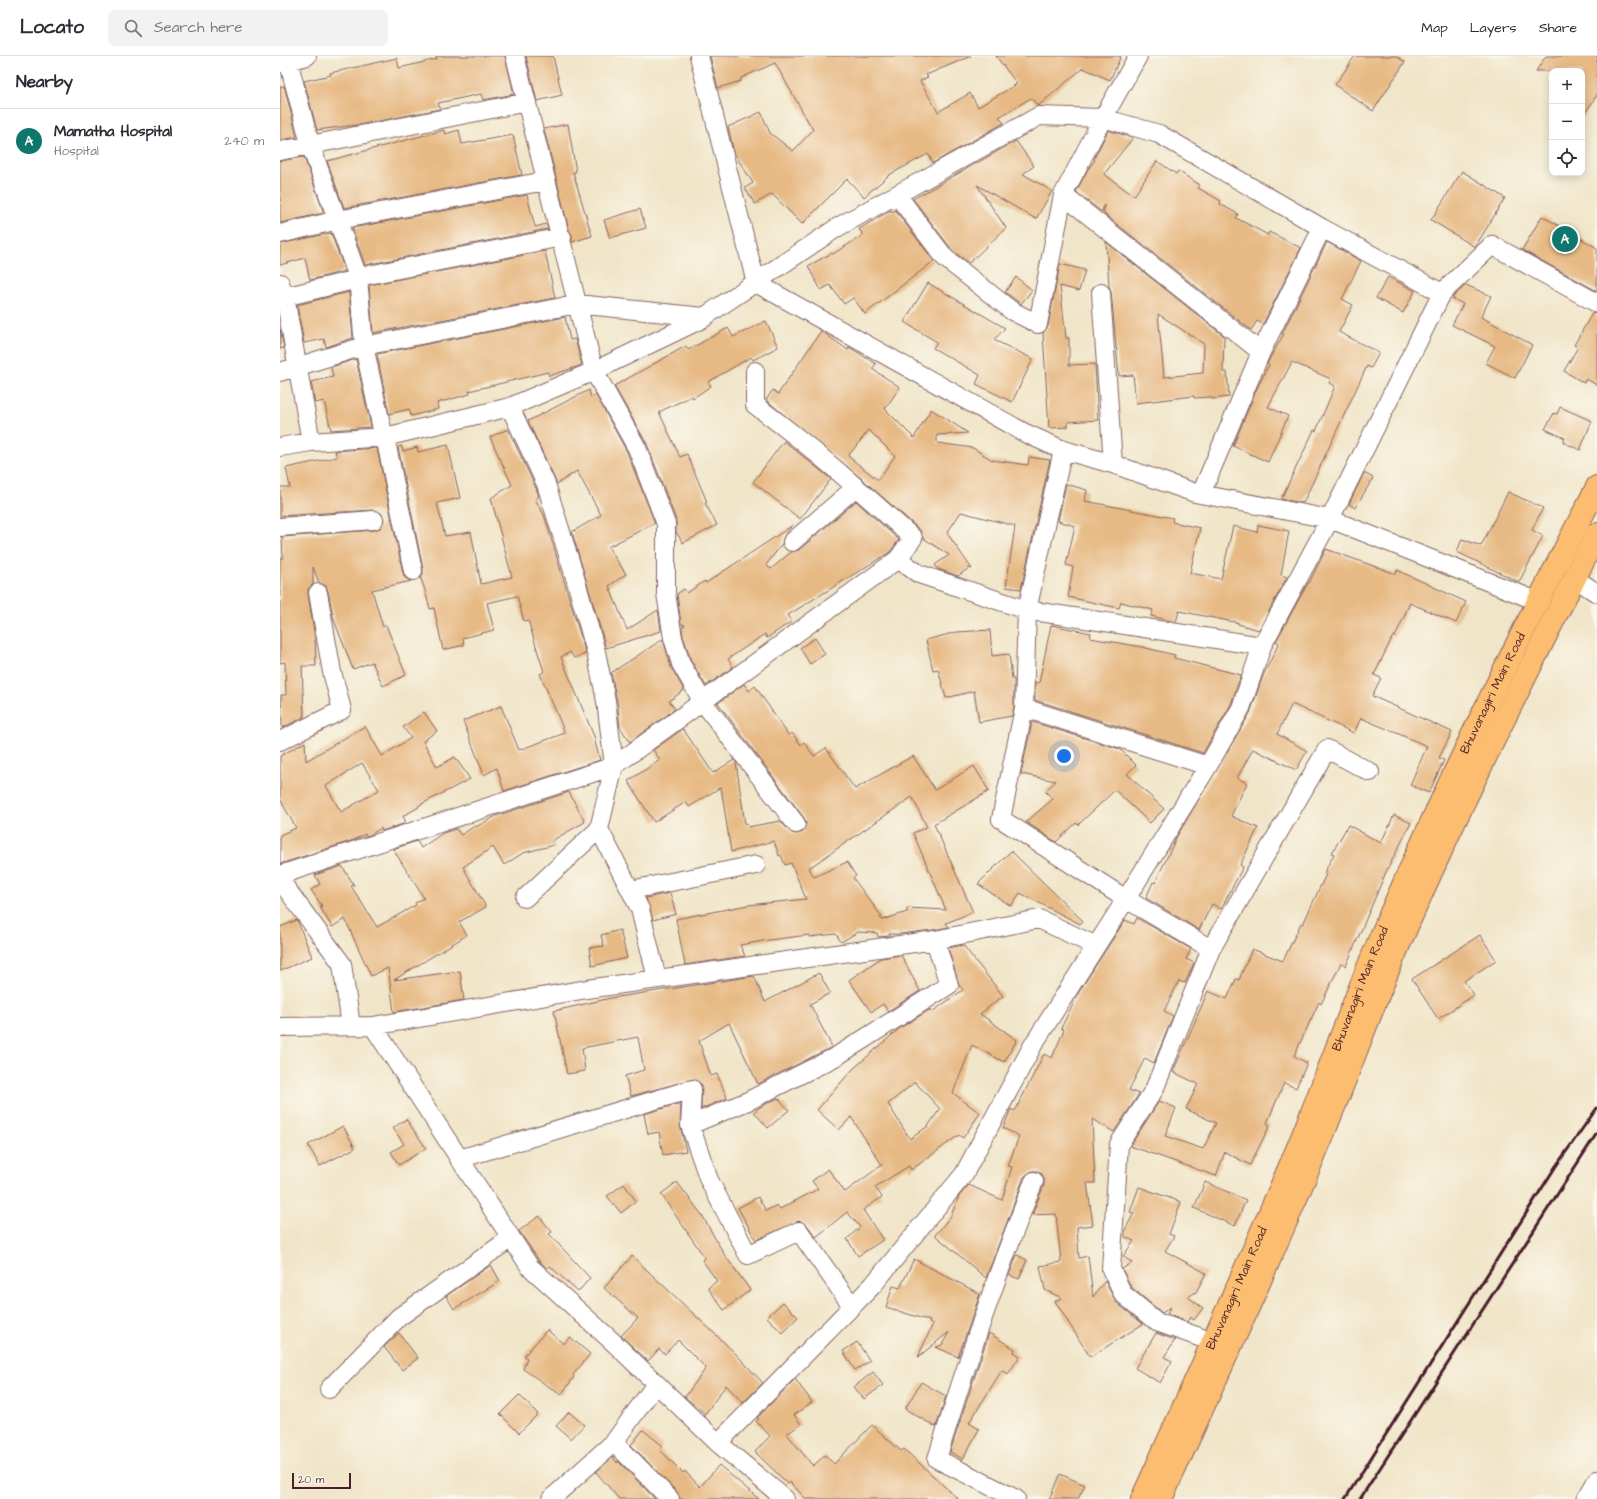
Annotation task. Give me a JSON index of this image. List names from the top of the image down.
{
  "streets": {
    "main road": ["Bhuvanagiri Main Road"]
  },
  "scale_bar": "20 m",
  "page": {
    "header": "Locato",
    "search": "Search here",
    "nav": ["Map", "Layers", "Share"],
    "heading": "Nearby",
    "map_buttons": ["+", "−"],
    "list": [
      {
        "mark": "A",
        "name": "Mamatha Hospital",
        "note": "Hospital",
        "value": "240 m"
      }
    ],
    "pins": "A",
    "scale": "20 m"
  }
}
